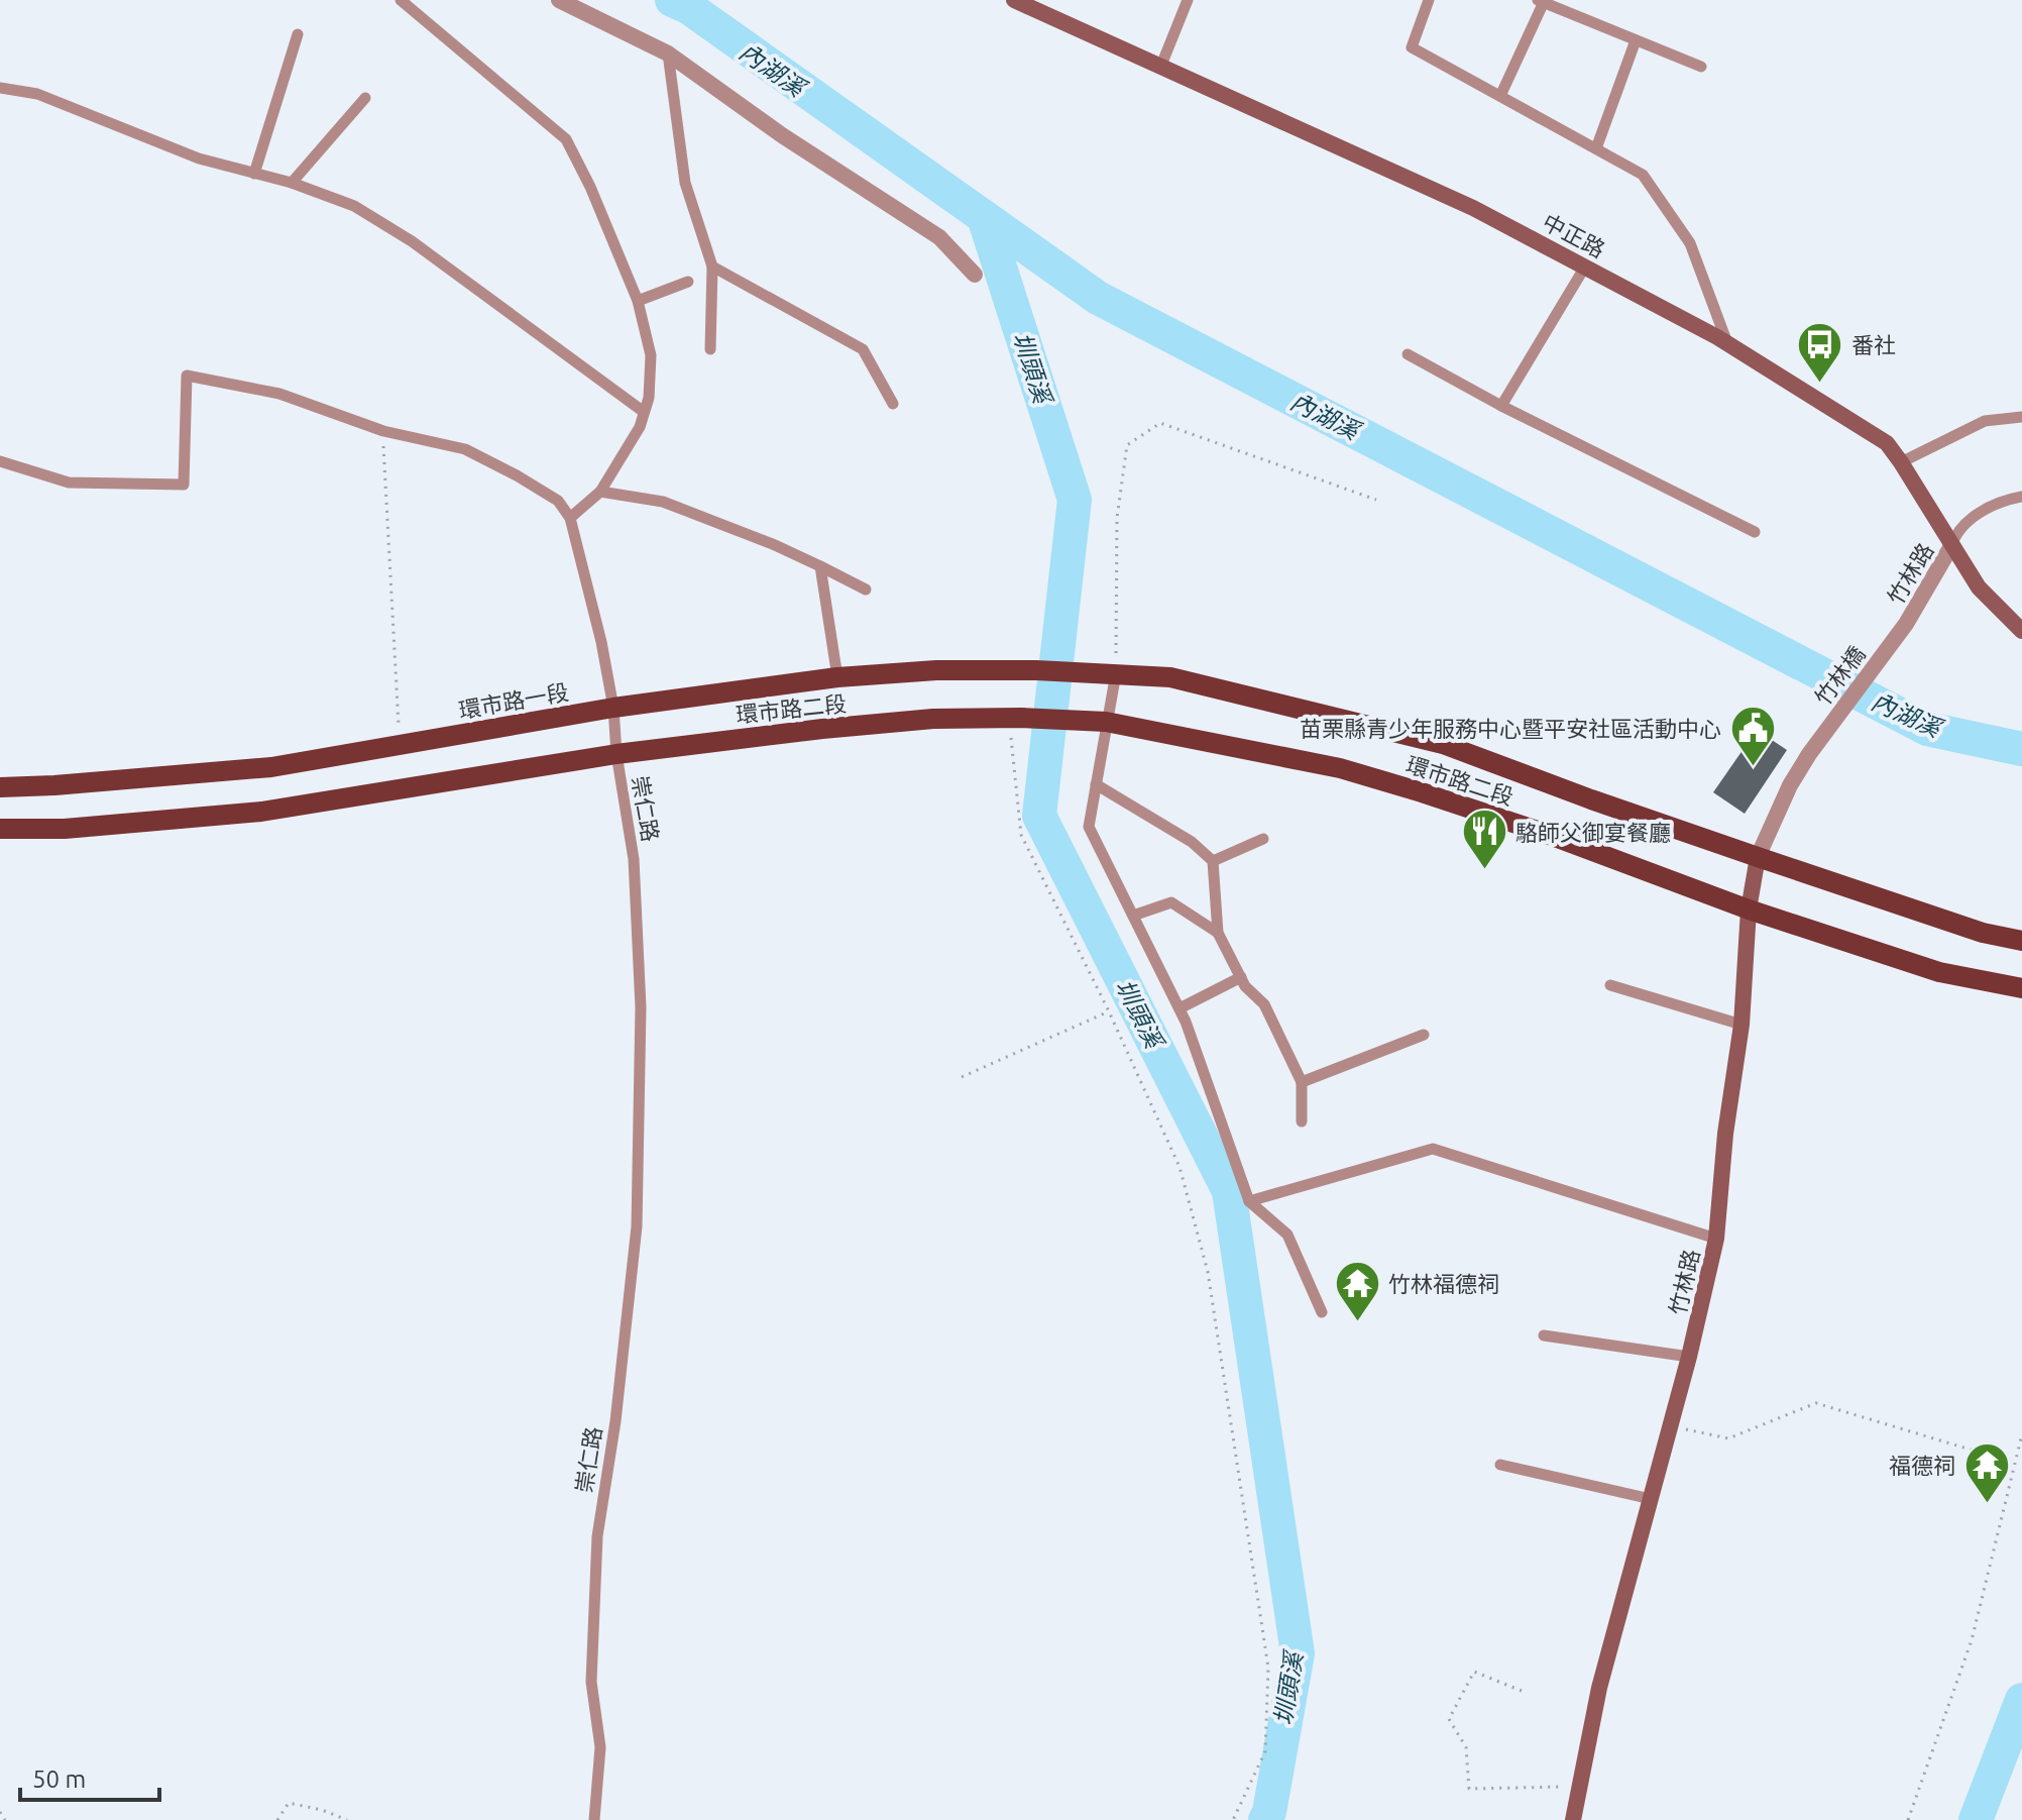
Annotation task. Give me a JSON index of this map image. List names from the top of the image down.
{
  "streets": {
    "main road": [
      "中正路",
      "竹林路",
      "環市路一段",
      "環市路二段"
    ],
    "street": ["竹林橋"],
    "lane": ["崇仁路"]
  },
  "crossings": [
    ["中正路", "竹林路"],
    ["竹林路", "竹林橋"],
    ["竹林路", "環市路二段"],
    ["環市路一段", "環市路二段"],
    ["環市路一段", "崇仁路"],
    ["環市路二段", "崇仁路"]
  ],
  "water": ["內湖溪", "圳頭溪"],
  "places": {
    "bus stop": ["番社"],
    "public building": ["苗栗縣青少年服務中心暨平安社區活動中心"],
    "restaurant": ["駱師父御宴餐廳"],
    "temple": ["竹林福德祠", "福德祠"]
  },
  "scale_bar": "50 m"
}
